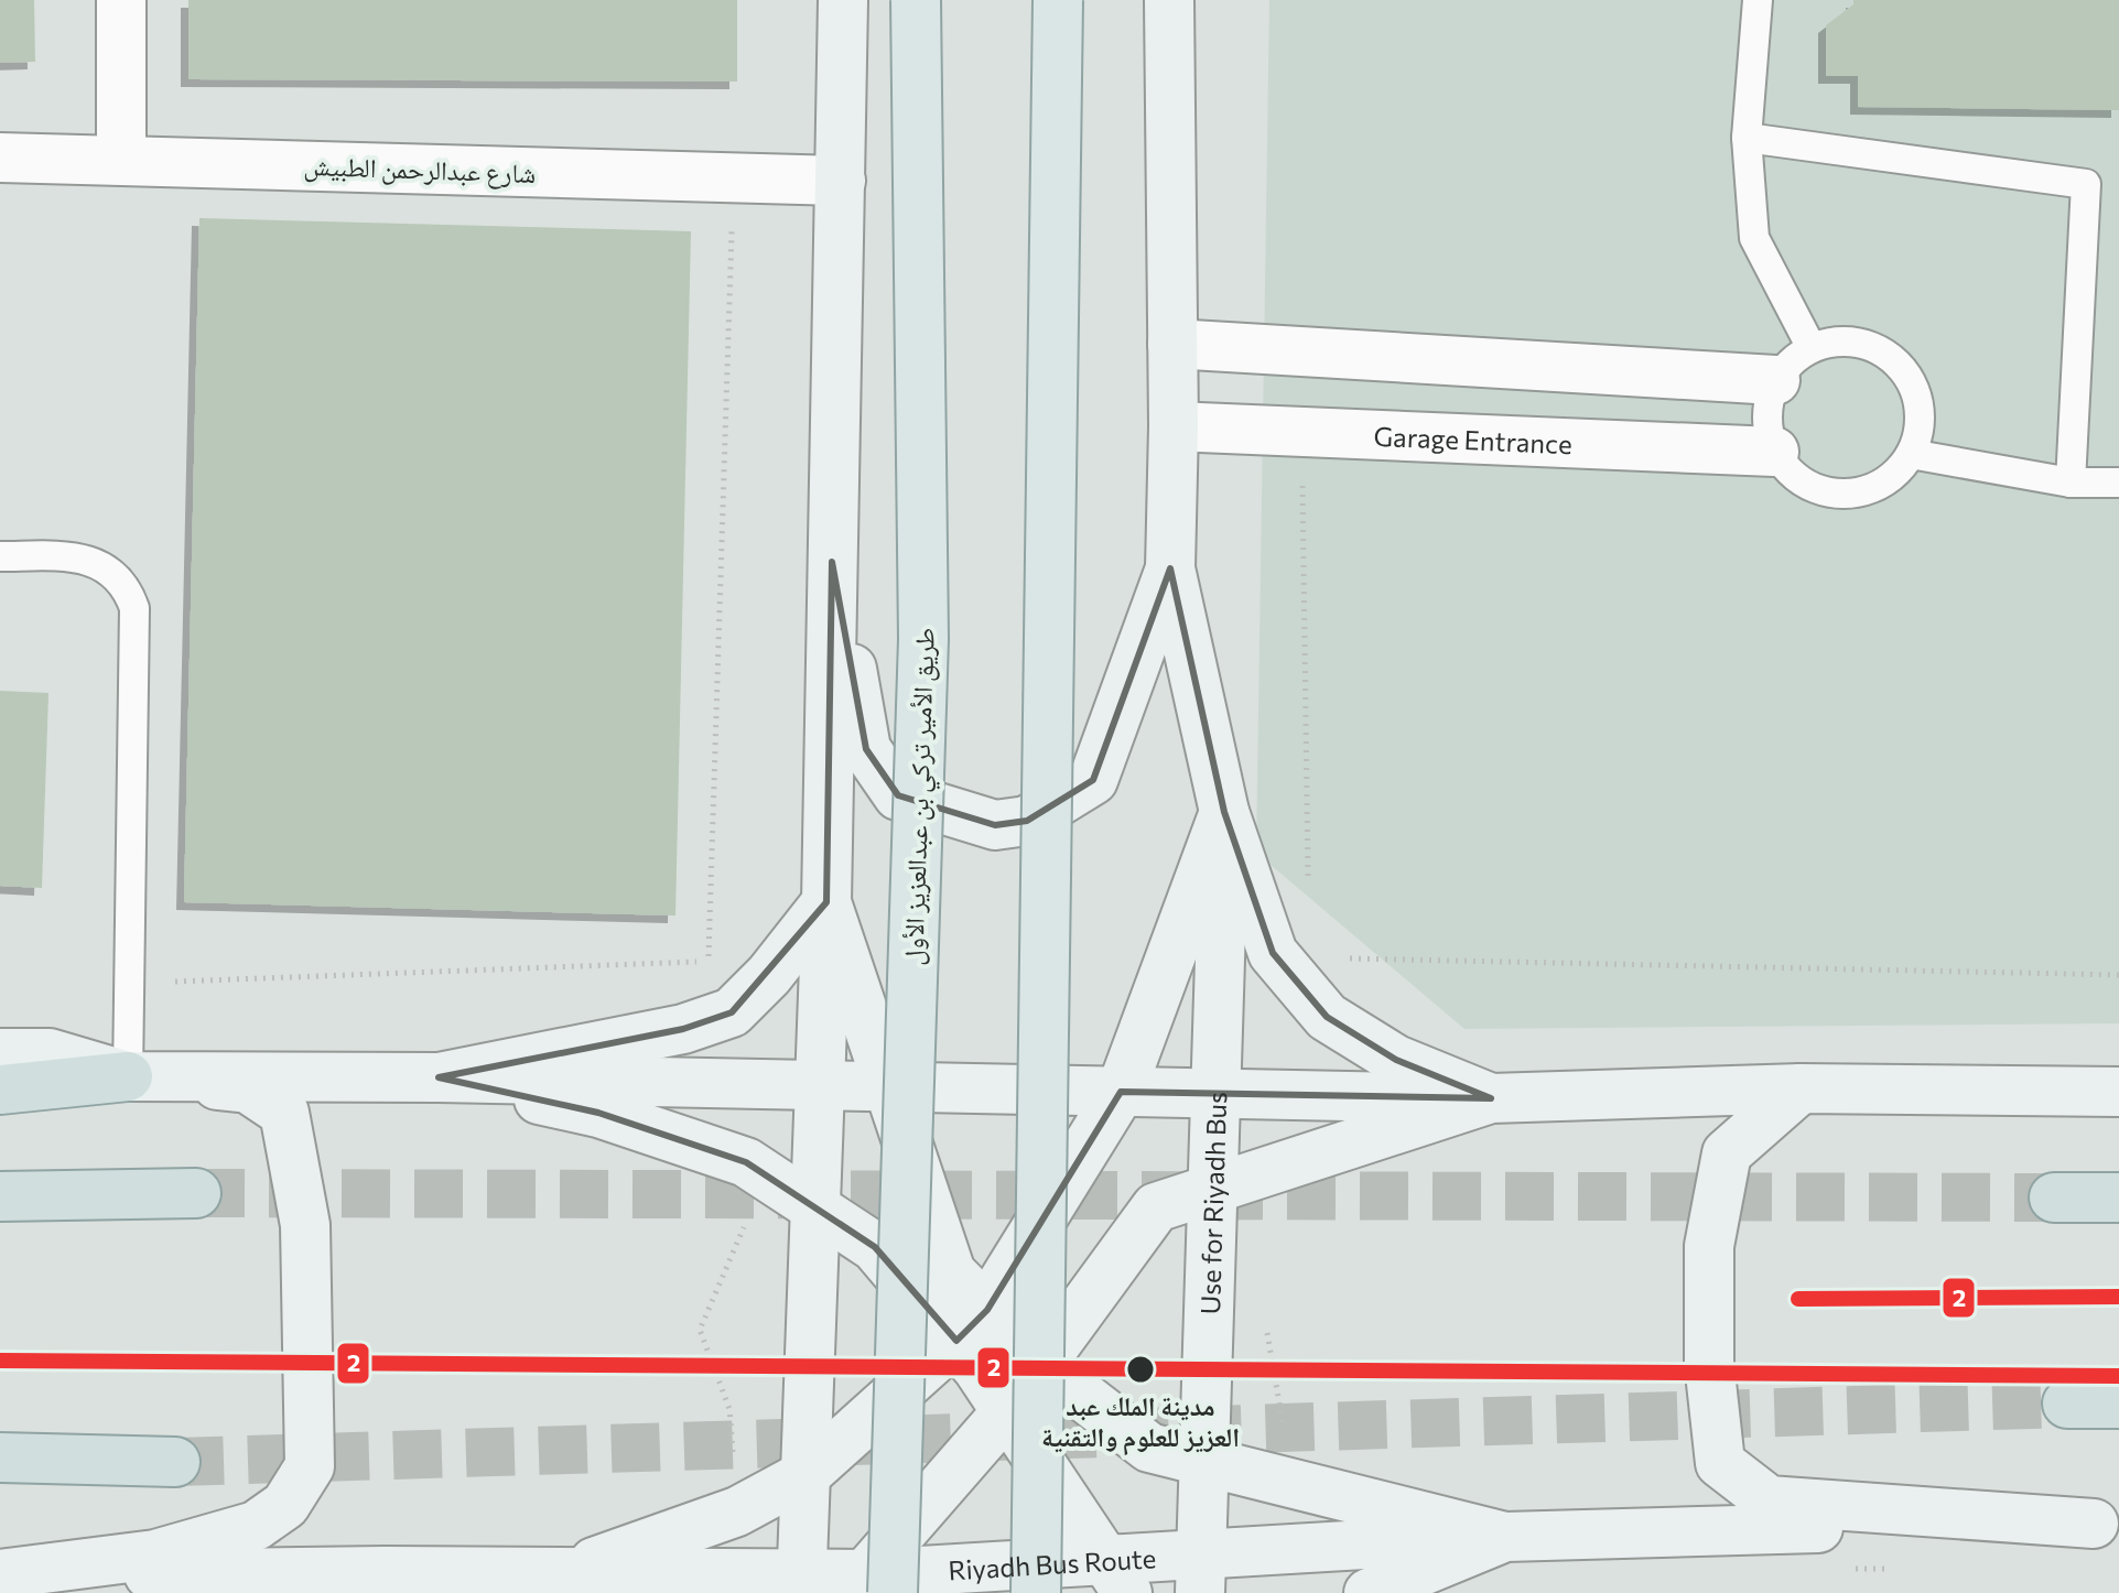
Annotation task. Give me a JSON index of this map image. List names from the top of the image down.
{
  "streets": {
    "main road": ["طريق الأمير تركي بن عبدالعزيز الأول", "Use for Riyadh Bus", "Riyadh Bus Route"],
    "street": ["شارع عبدالرحمن الطبيش", "Garage Entrance"]
  },
  "crossings": [
    ["طريق الأمير تركي بن عبدالعزيز الأول", "Riyadh Bus Route"],
    ["Use for Riyadh Bus", "Riyadh Bus Route"]
  ],
  "places": ["مدينة الملك عبد العزيز للعلوم والتقنية"],
  "lines": ["transit line 2"]
}
